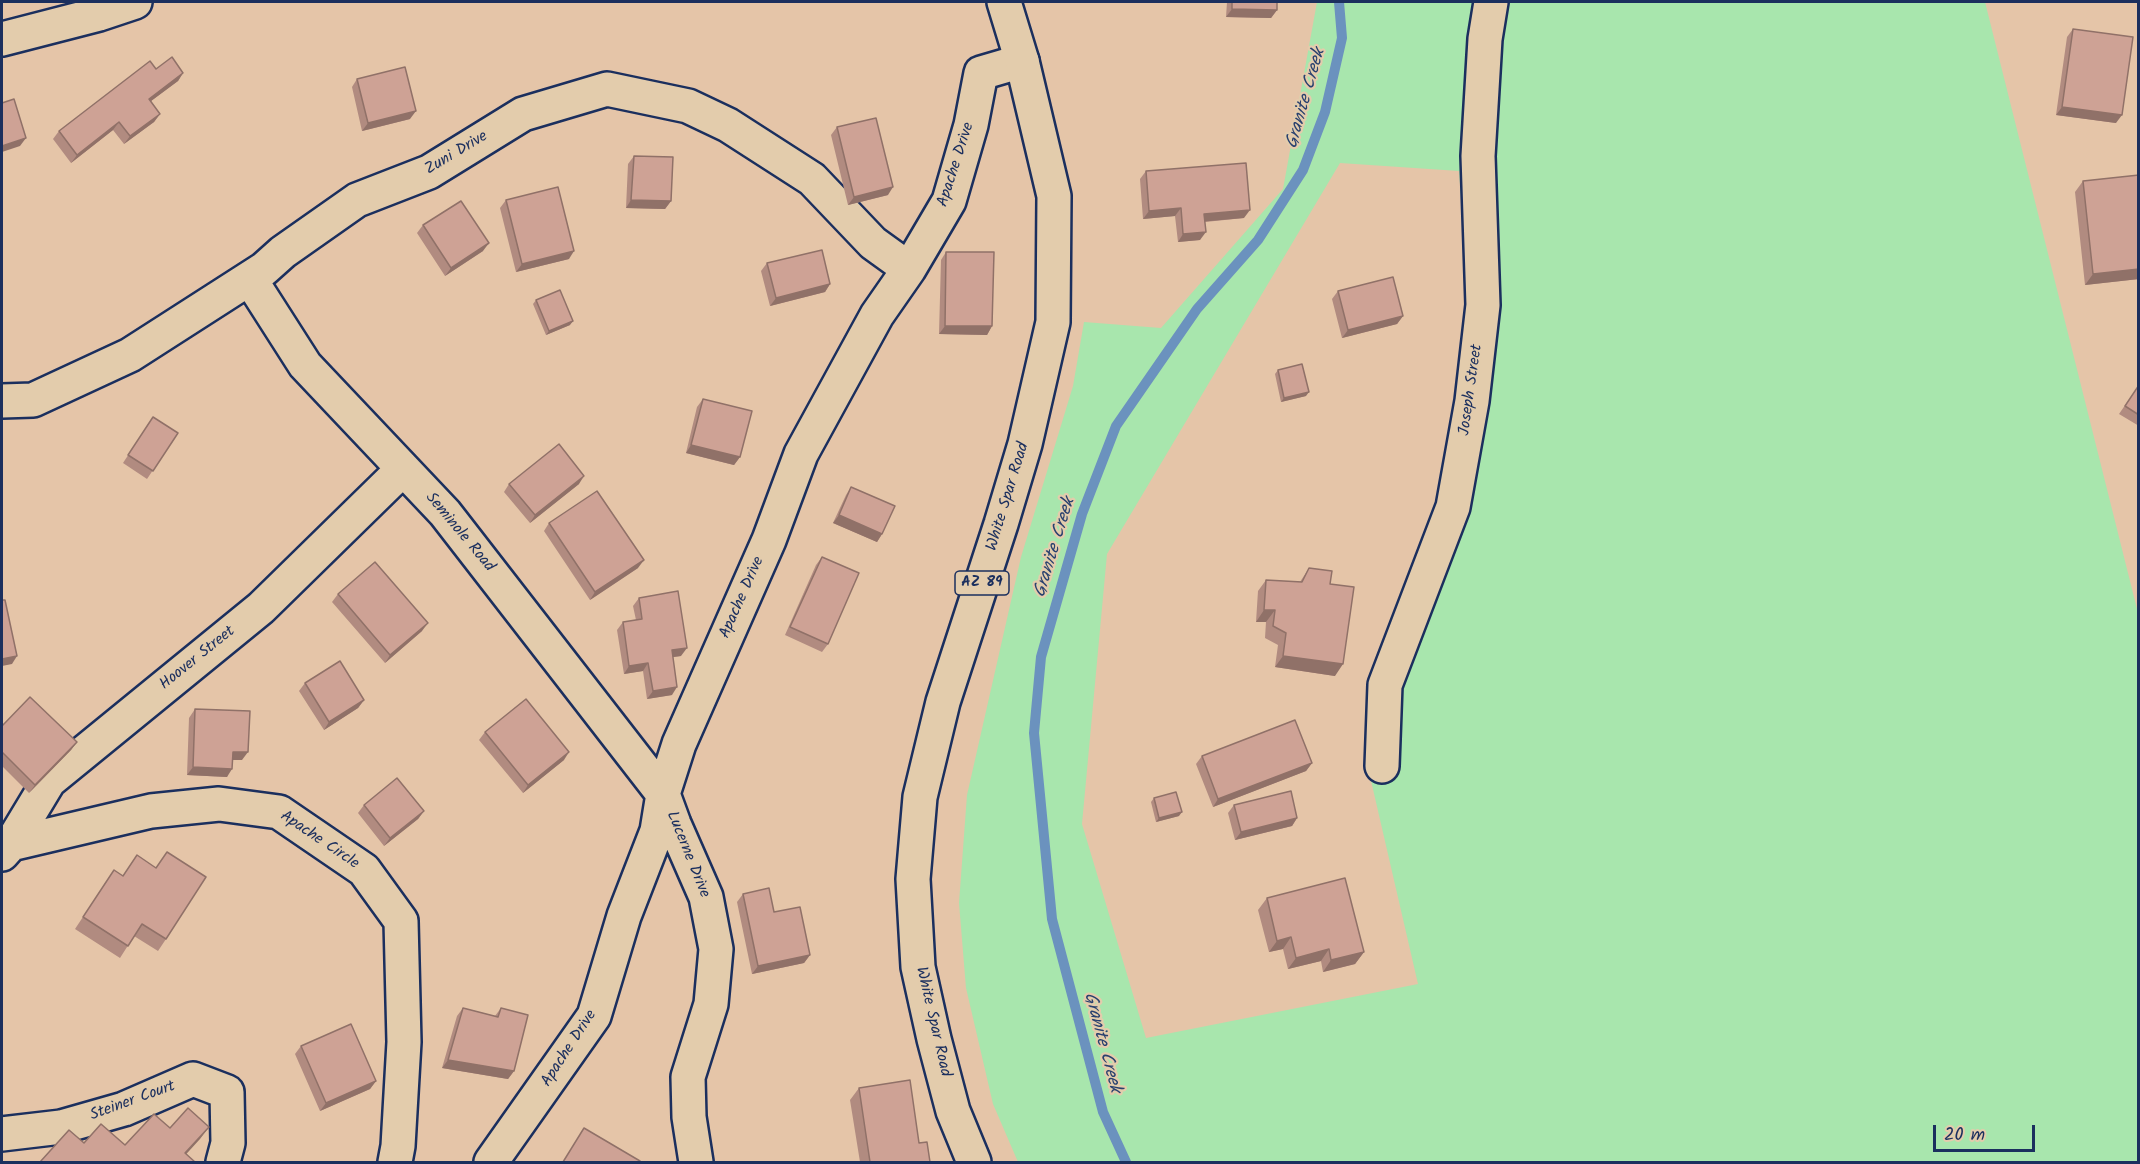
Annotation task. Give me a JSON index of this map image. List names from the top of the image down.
{
  "streets": {
    "street": [
      "Zuni Drive",
      "Apache Drive",
      "Joseph Street",
      "White Spar Road",
      "Seminole Road",
      "AZ 89",
      "Hoover Street",
      "Apache Circle",
      "Lucerne Drive",
      "Steiner Court"
    ]
  },
  "crossings": [
    ["Zuni Drive", "Apache Drive"],
    ["Zuni Drive", "Seminole Road"],
    ["Apache Drive", "White Spar Road"],
    ["Apache Drive", "Seminole Road"],
    ["Apache Drive", "Lucerne Drive"],
    ["Seminole Road", "Hoover Street"],
    ["Seminole Road", "Lucerne Drive"],
    ["Hoover Street", "Apache Circle"]
  ],
  "water": ["Granite Creek"],
  "scale_bar": "20 m"
}
